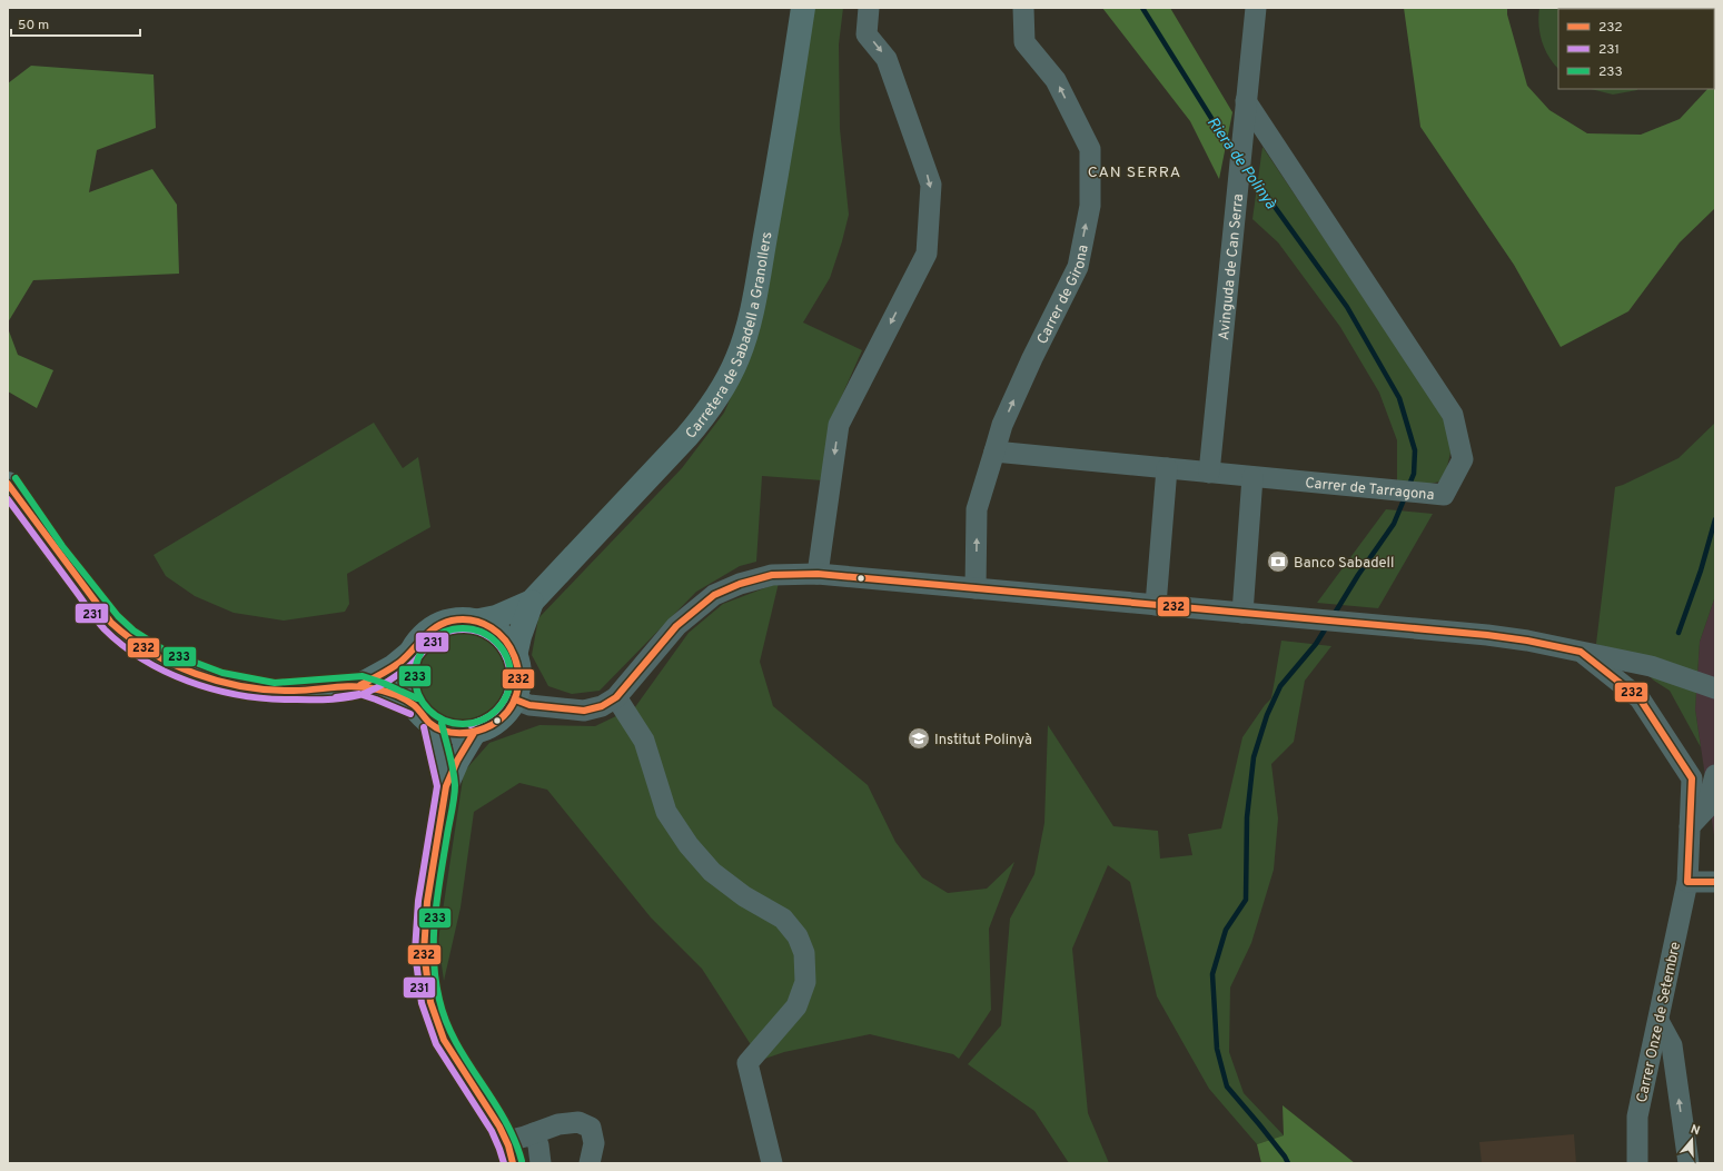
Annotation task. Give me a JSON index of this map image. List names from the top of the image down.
{
  "streets": {
    "main road": ["Carretera de Sabadell a Granollers"],
    "street": [
      "Avinguda de Can Serra",
      "Carrer de Girona",
      "Carrer de Tarragona",
      "Carrer Onze de Setembre"
    ]
  },
  "crossings": [
    ["Avinguda de Can Serra", "Carrer de Tarragona"],
    ["Carrer de Girona", "Carrer de Tarragona"]
  ],
  "districts": ["CAN SERRA"],
  "water": ["Riera de Polinyà"],
  "places": {
    "bank": ["Banco Sabadell"],
    "school or university": ["Institut Polinyà"]
  },
  "lines": ["transit line 233", "transit line 232", "transit line 231"],
  "legend": ["232", "231", "233"],
  "scale_bar": "50 m",
  "north": "top"
}
